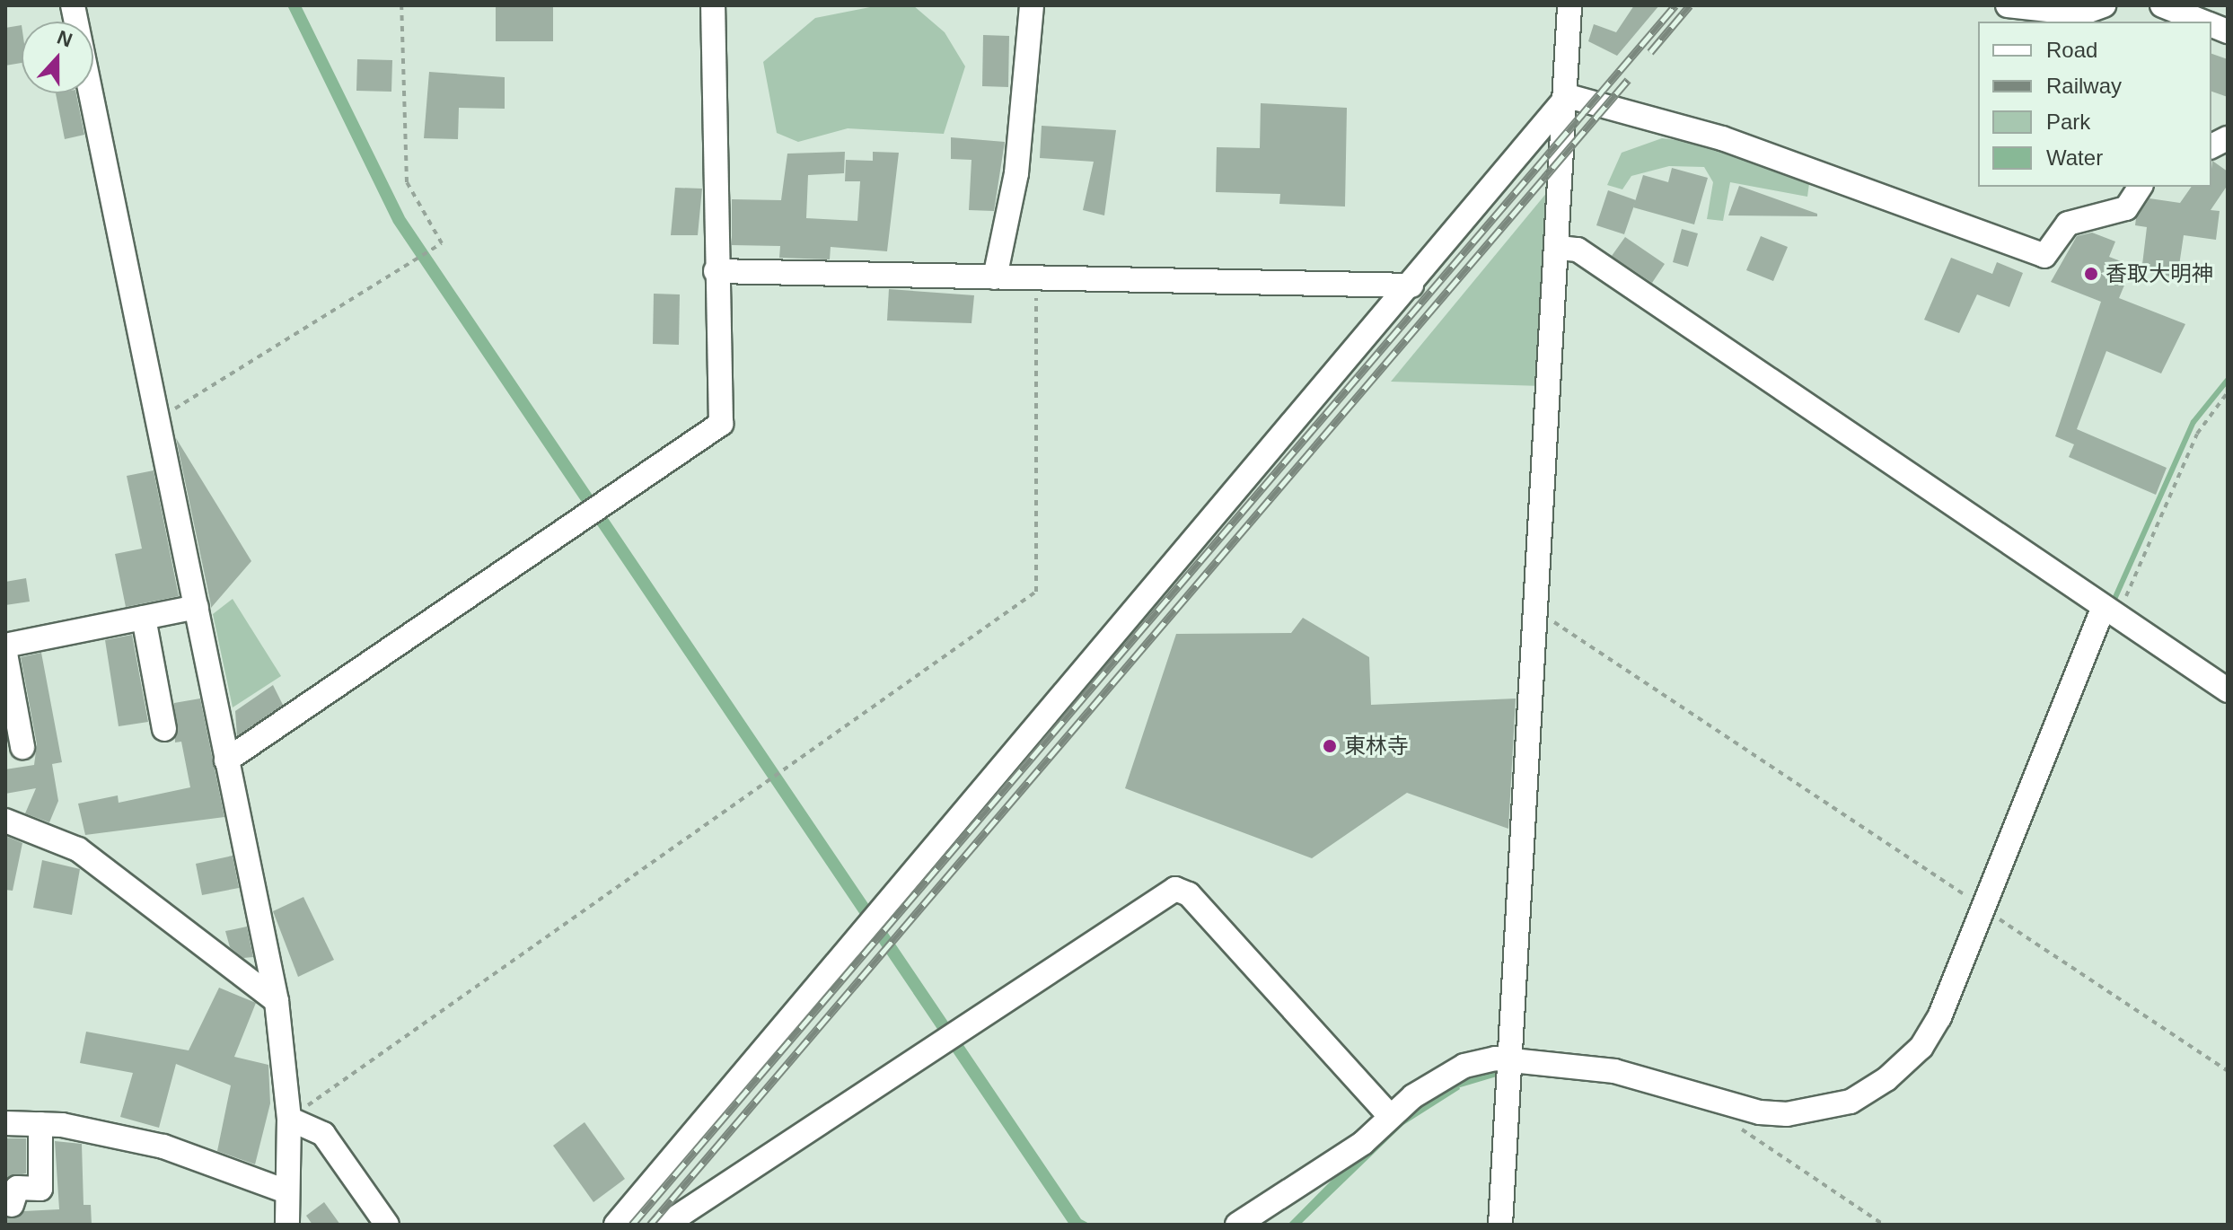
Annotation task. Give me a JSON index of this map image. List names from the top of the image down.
{
  "places": ["香取大明神", "東林寺"],
  "legend": [
    "Road",
    "Railway",
    "Park",
    "Water"
  ],
  "north": "top"
}
